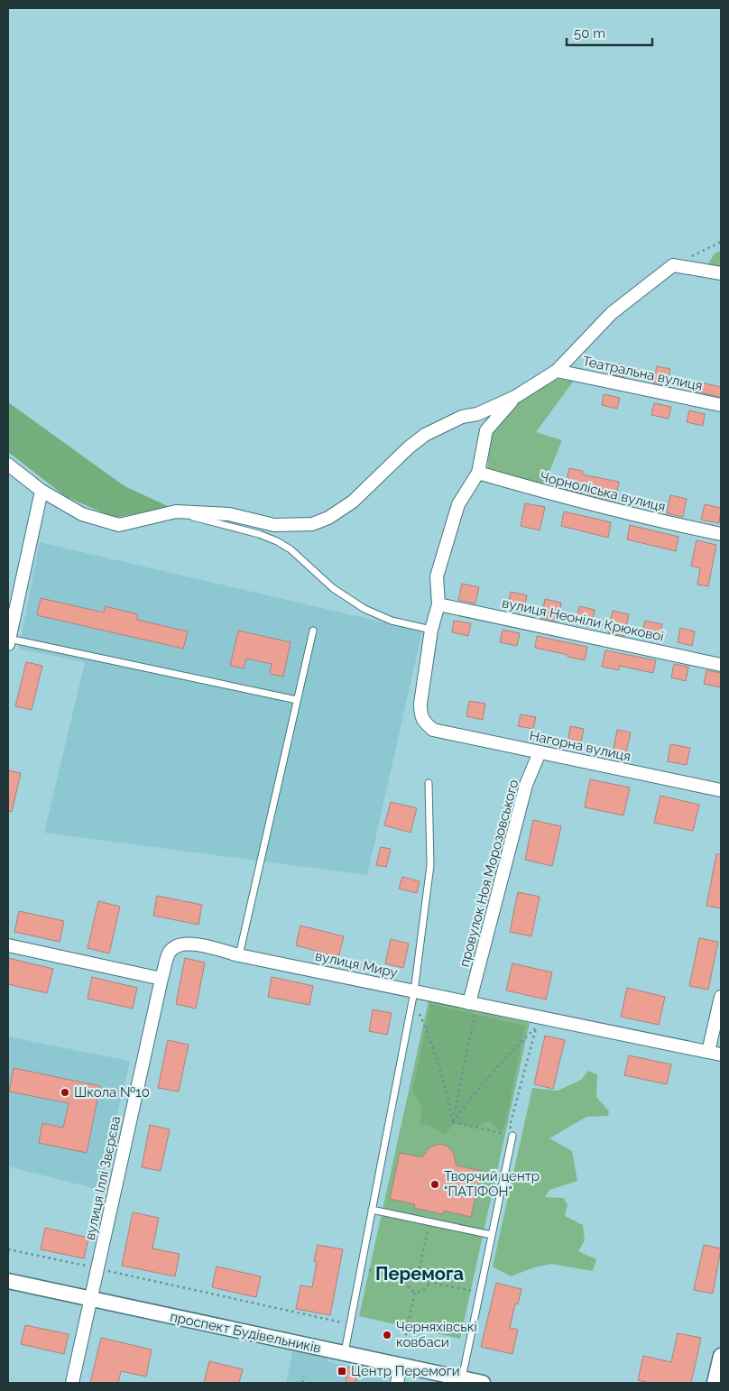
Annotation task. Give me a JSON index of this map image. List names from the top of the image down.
{
  "streets": {
    "street": [
      "Театральна вулиця",
      "Чорноліська вулиця",
      "вулиця Неоніли Крюкової",
      "Нагорна вулиця",
      "провулок Ноя Морозовського",
      "вулиця Миру",
      "вулиця Іллі Звєрєва",
      "проспект Будівельників"
    ]
  },
  "crossings": [
    ["Нагорна вулиця", "провулок Ноя Морозовського"],
    ["провулок Ноя Морозовського", "вулиця Миру"],
    ["вулиця Миру", "вулиця Іллі Звєрєва"],
    ["вулиця Іллі Звєрєва", "проспект Будівельників"]
  ],
  "districts": ["Перемога"],
  "places": {
    "other": ["Школа №10", "Творчий центр \"ПАТІФОН\"", "Черняхівські ковбаси"],
    "transit": ["Центр Перемоги"]
  },
  "scale_bar": "50 m"
}
